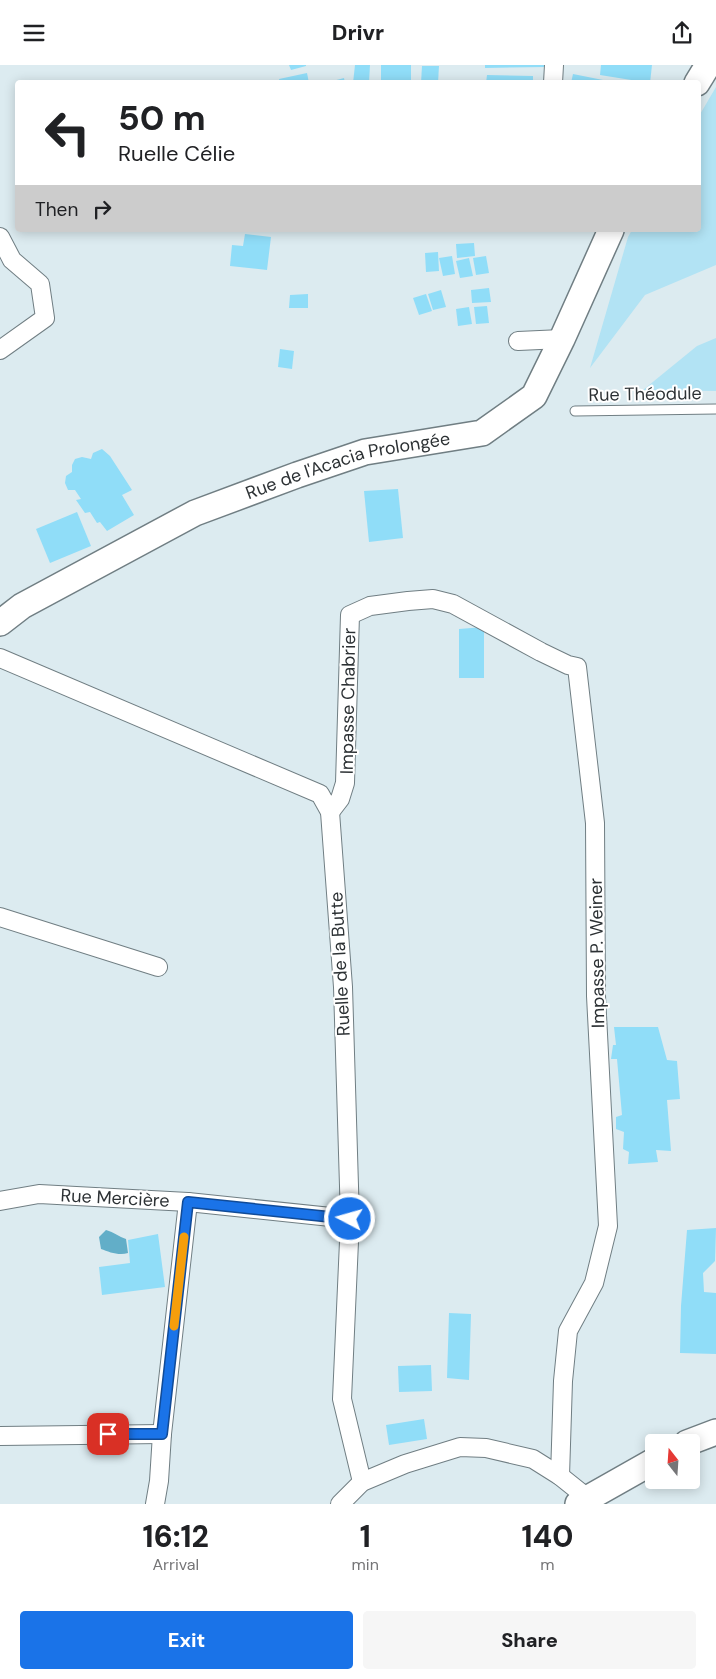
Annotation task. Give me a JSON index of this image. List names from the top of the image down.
{
  "streets": {
    "street": [
      "Rue de l'Acacia Prolongée",
      "Impasse Chabrier",
      "Impasse P. Weiner",
      "Ruelle de la Butte",
      "Rue Mercière"
    ],
    "lane": ["Rue Théodule"]
  },
  "crossings": [
    ["Impasse Chabrier", "Impasse P. Weiner"],
    ["Impasse Chabrier", "Ruelle de la Butte"],
    ["Ruelle de la Butte", "Rue Mercière"]
  ],
  "north": "top",
  "page": {
    "header": "Drivr",
    "turn": ["50 m", "Ruelle Célie"],
    "then": "Then",
    "eta": [
      "16:12",
      "Arrival",
      "1",
      "min",
      "140",
      "m"
    ],
    "buttons": ["Exit", "Share"]
  }
}
